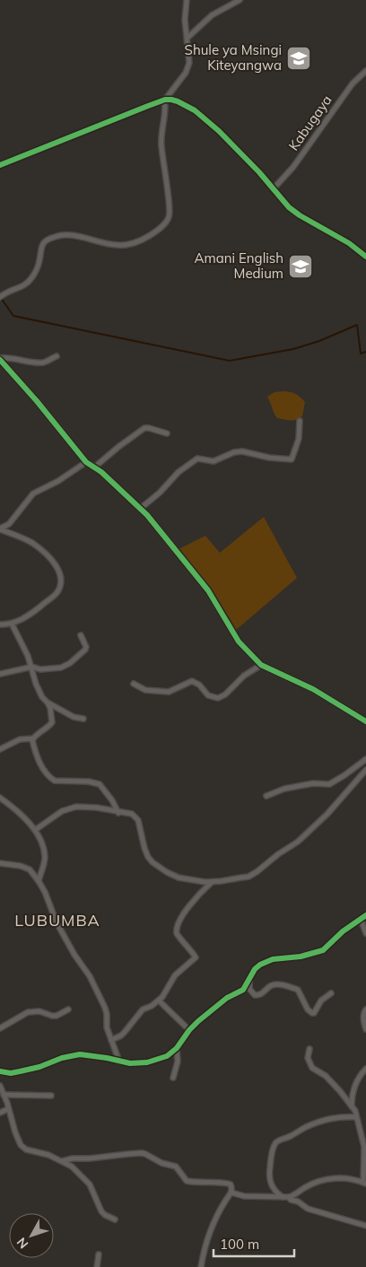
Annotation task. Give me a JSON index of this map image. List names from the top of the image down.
{
  "streets": {
    "street": ["Kabugaya"]
  },
  "districts": ["LUBUMBA"],
  "places": {
    "school or university": ["Shule ya Msingi Kiteyangwa", "Amani English Medium"]
  },
  "scale_bar": "100 m",
  "north": "bottom left"
}
